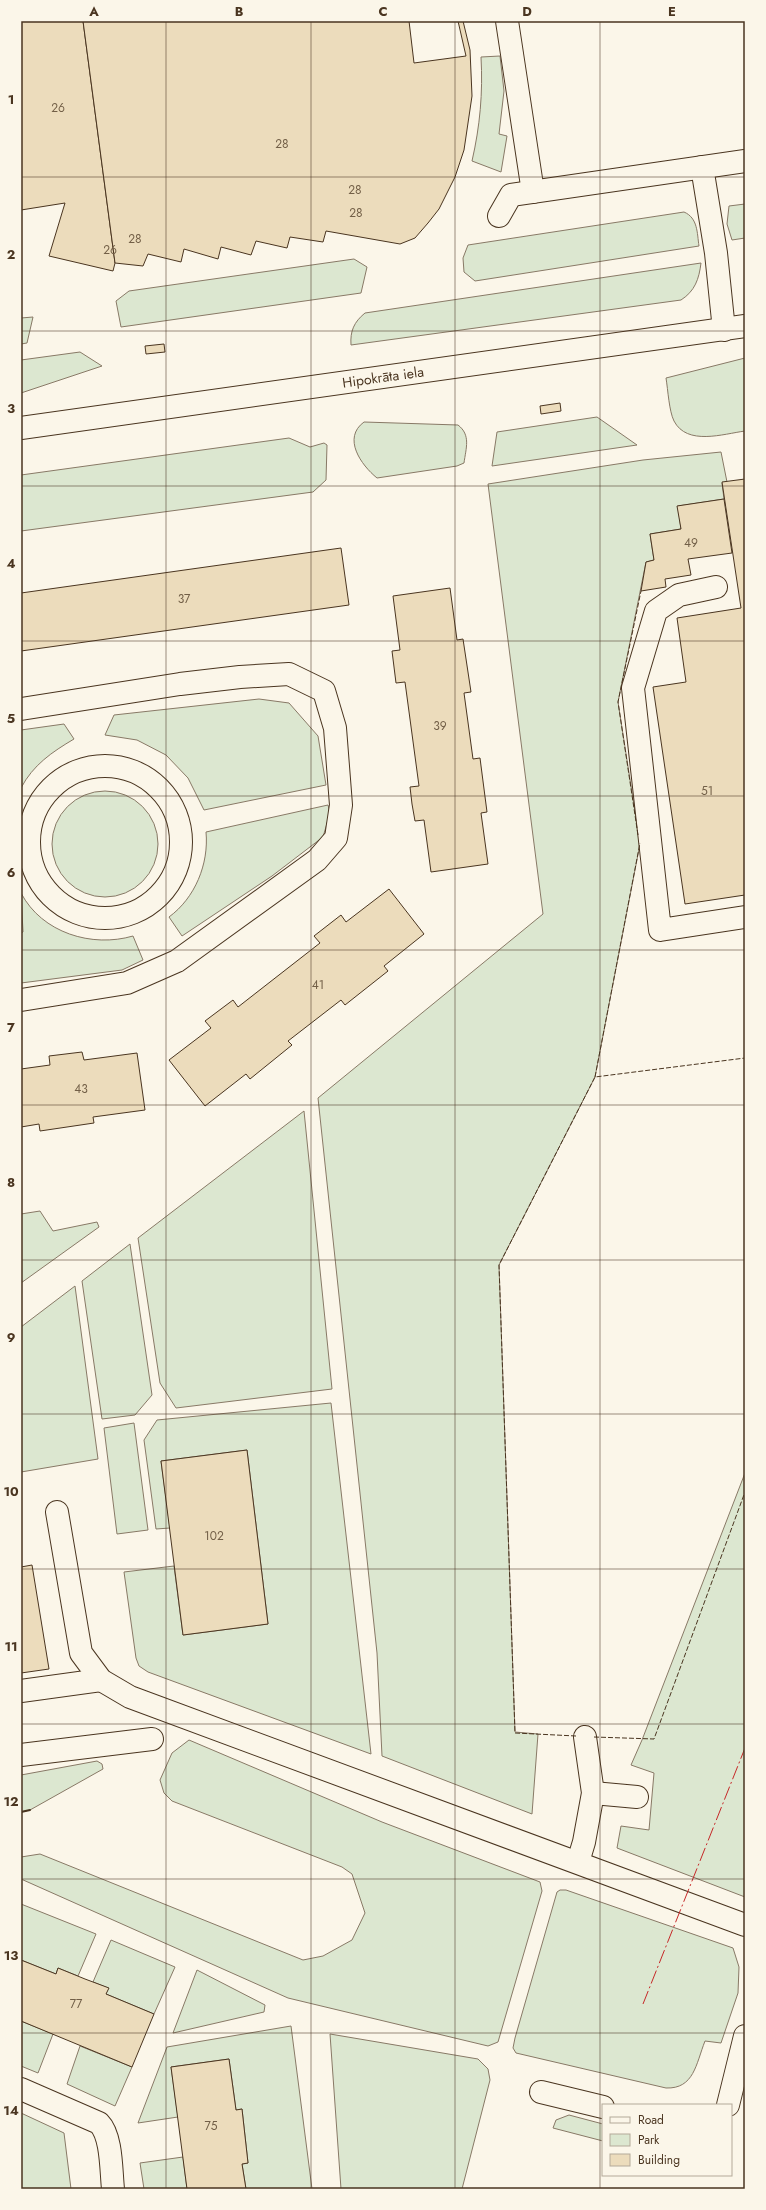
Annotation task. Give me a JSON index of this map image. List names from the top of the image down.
{
  "streets": {
    "street": ["Hipokrāta iela"]
  },
  "house_numbers": [
    "26",
    "28",
    "28",
    "28",
    "28",
    "26",
    "49",
    "37",
    "39",
    "51",
    "41",
    "43",
    "102",
    "77",
    "75"
  ],
  "legend": ["Road", "Park", "Building"],
  "grid": {
    "columns": [
      "A",
      "B",
      "C",
      "D",
      "E"
    ],
    "rows": [
      "1",
      "2",
      "3",
      "4",
      "5",
      "6",
      "7",
      "8",
      "9",
      "10",
      "11",
      "12",
      "13",
      "14"
    ]
  }
}
